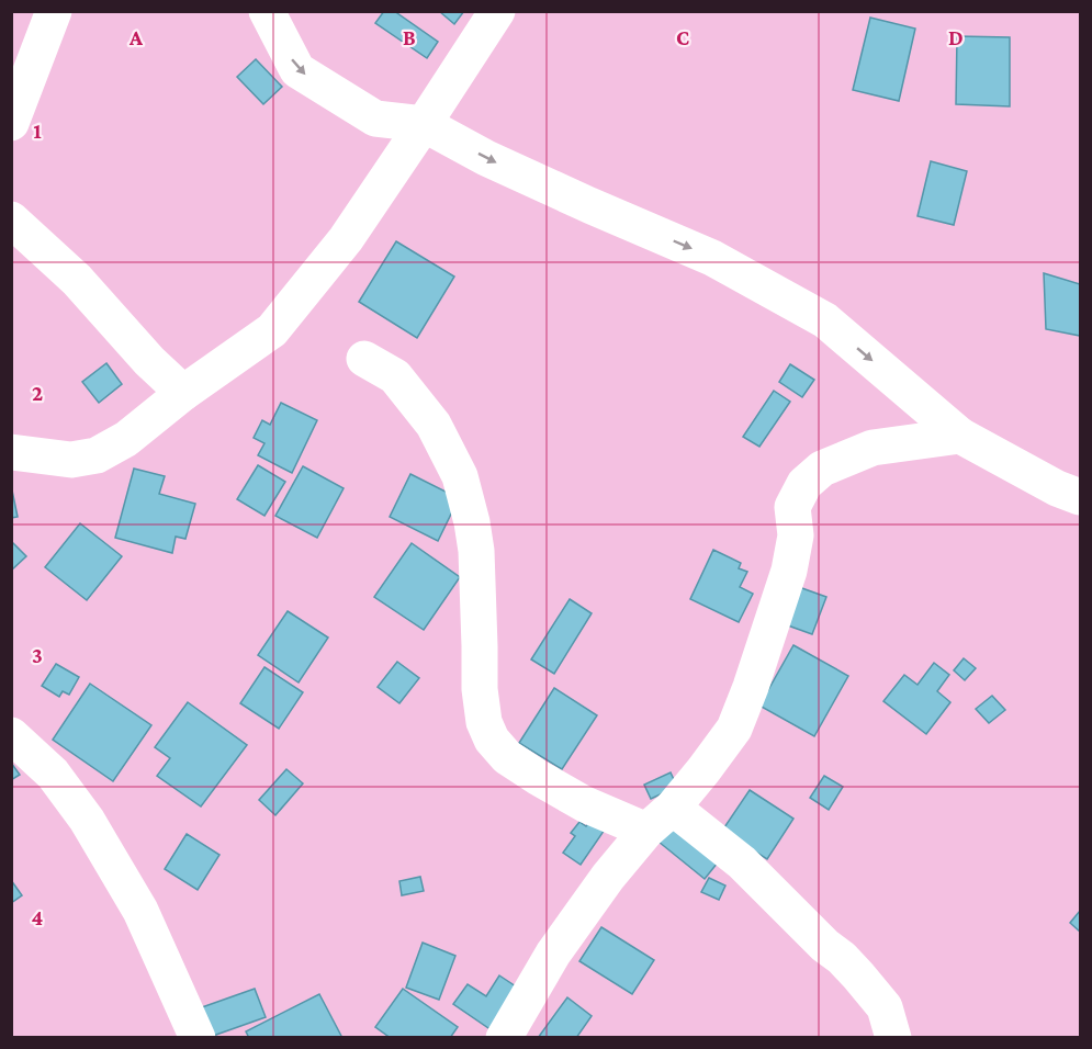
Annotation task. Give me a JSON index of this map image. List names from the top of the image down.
{
  "grid": {
    "columns": [
      "A",
      "B",
      "C",
      "D"
    ],
    "rows": [
      "1",
      "2",
      "3",
      "4"
    ]
  }
}
